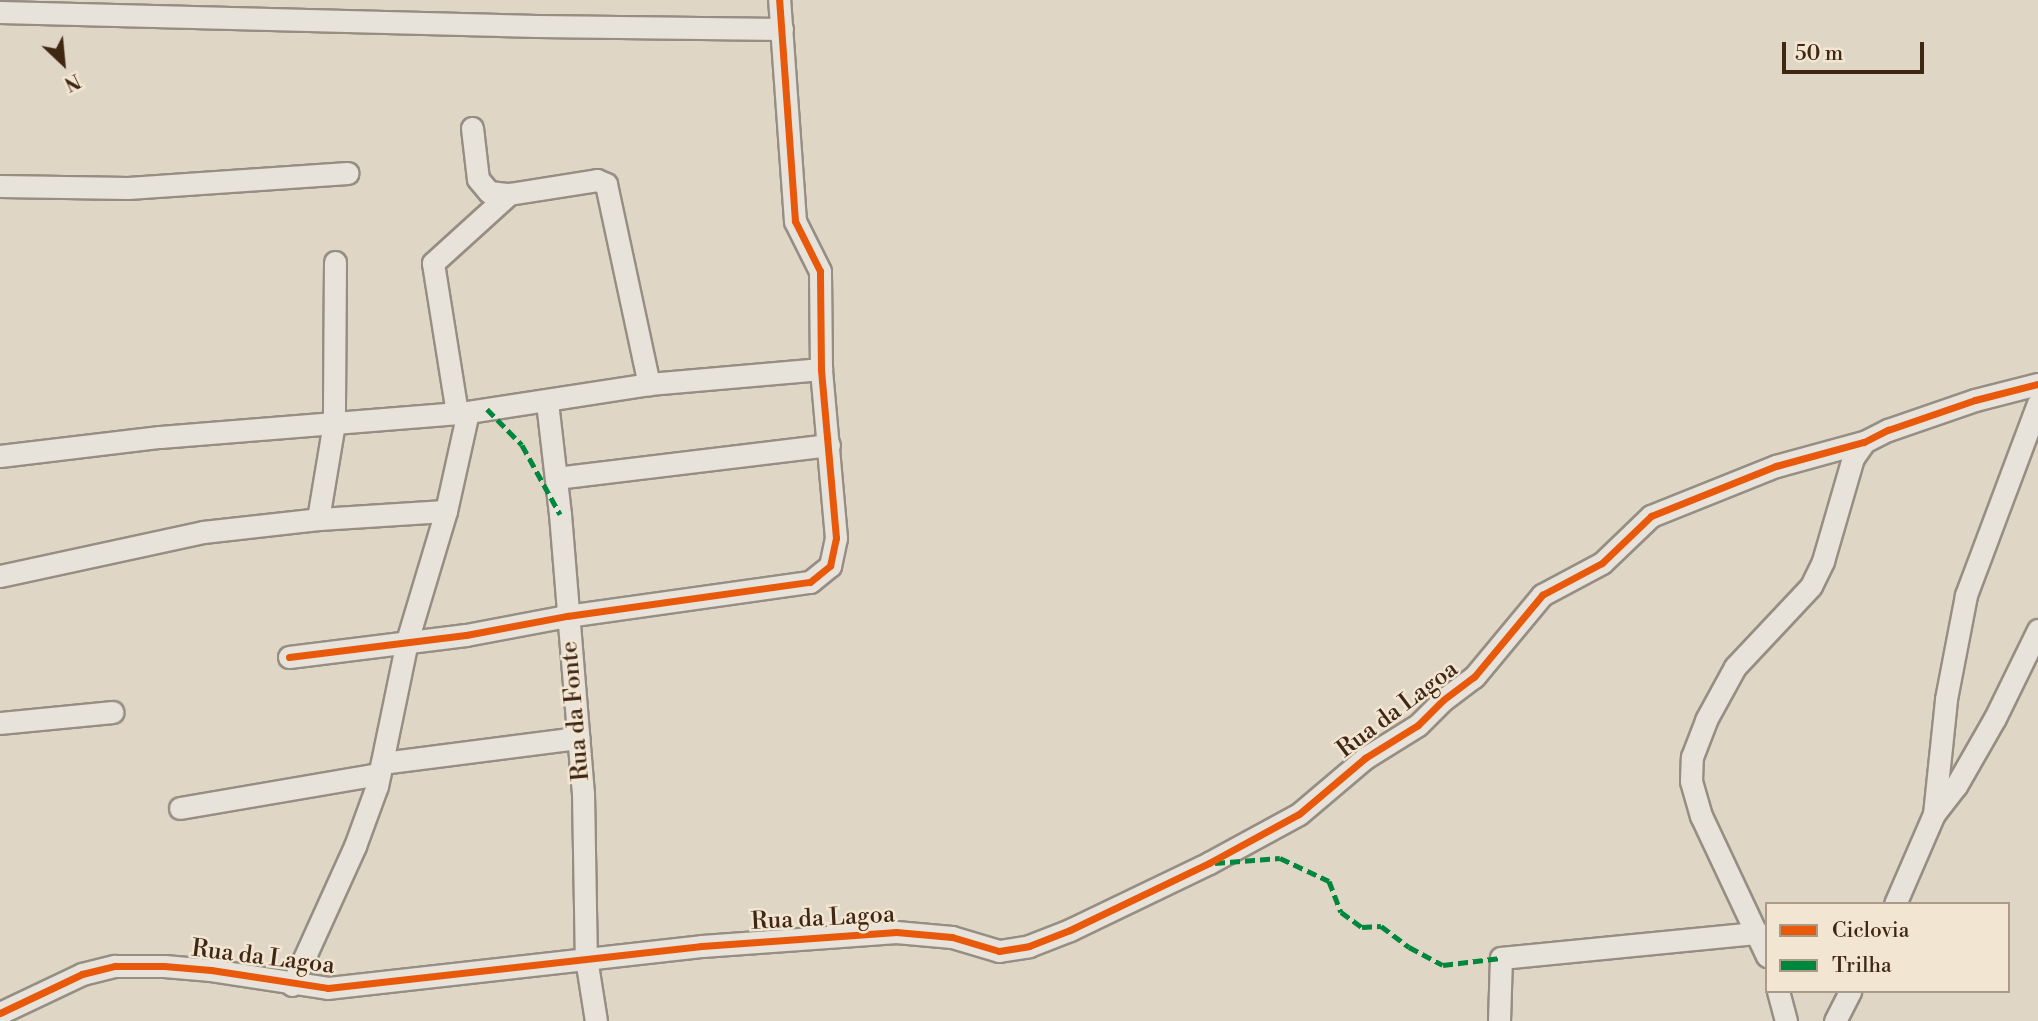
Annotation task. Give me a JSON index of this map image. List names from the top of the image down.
{
  "streets": {
    "street": ["Rua da Lagoa", "Rua da Fonte"]
  },
  "crossings": [
    ["Rua da Lagoa", "Rua da Fonte"]
  ],
  "legend": ["Ciclovia", "Trilha"],
  "scale_bar": "50 m",
  "north": "bottom right"
}
